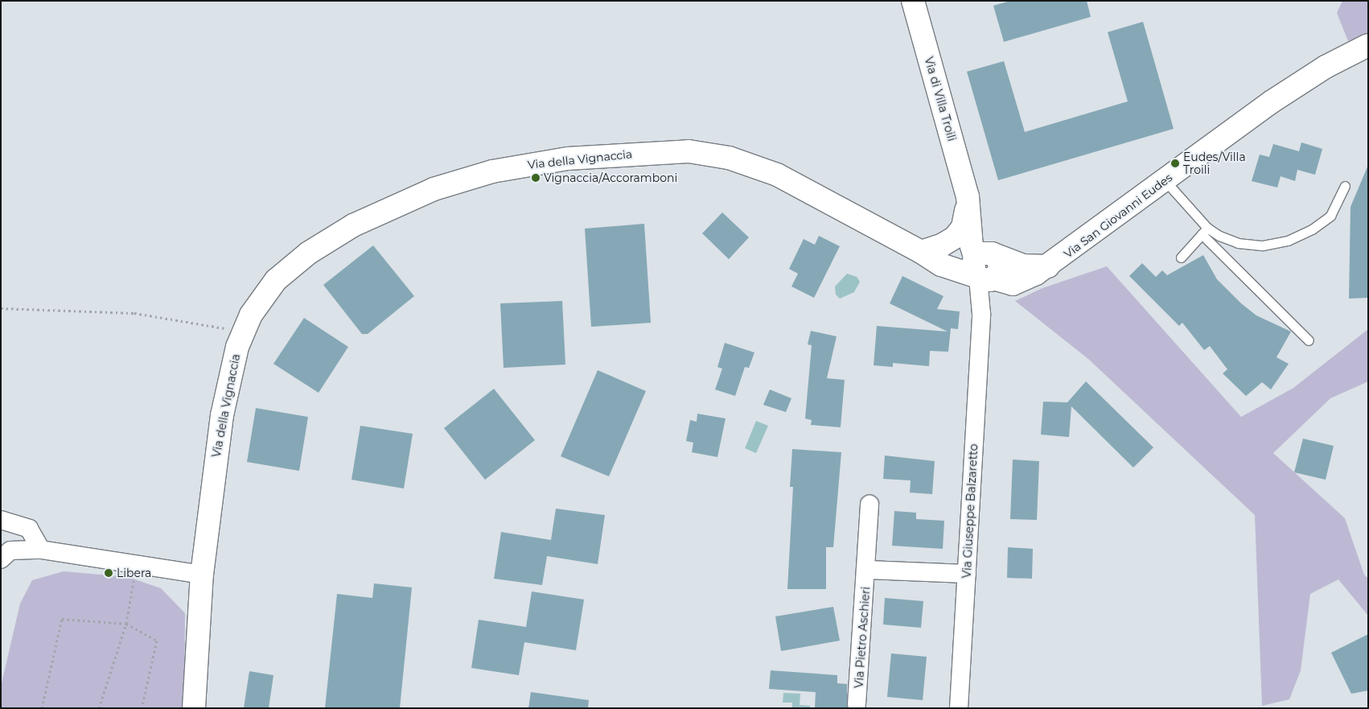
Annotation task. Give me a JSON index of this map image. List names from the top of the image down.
{
  "streets": {
    "street": [
      "Via di Villa Troili",
      "Via della Vignaccia",
      "Via San Giovanni Eudes",
      "Via Giuseppe Balzaretto",
      "Via Pietro Aschieri"
    ]
  },
  "crossings": [
    ["Via di Villa Troili", "Via della Vignaccia"],
    ["Via di Villa Troili", "Via San Giovanni Eudes"],
    ["Via di Villa Troili", "Via Giuseppe Balzaretto"],
    ["Via della Vignaccia", "Via San Giovanni Eudes"],
    ["Via della Vignaccia", "Via Giuseppe Balzaretto"],
    ["Via San Giovanni Eudes", "Via Giuseppe Balzaretto"],
    ["Via Giuseppe Balzaretto", "Via Pietro Aschieri"]
  ],
  "places": ["Eudes/Villa Troili", "Vignaccia/Accoramboni", "Libera"]
}
